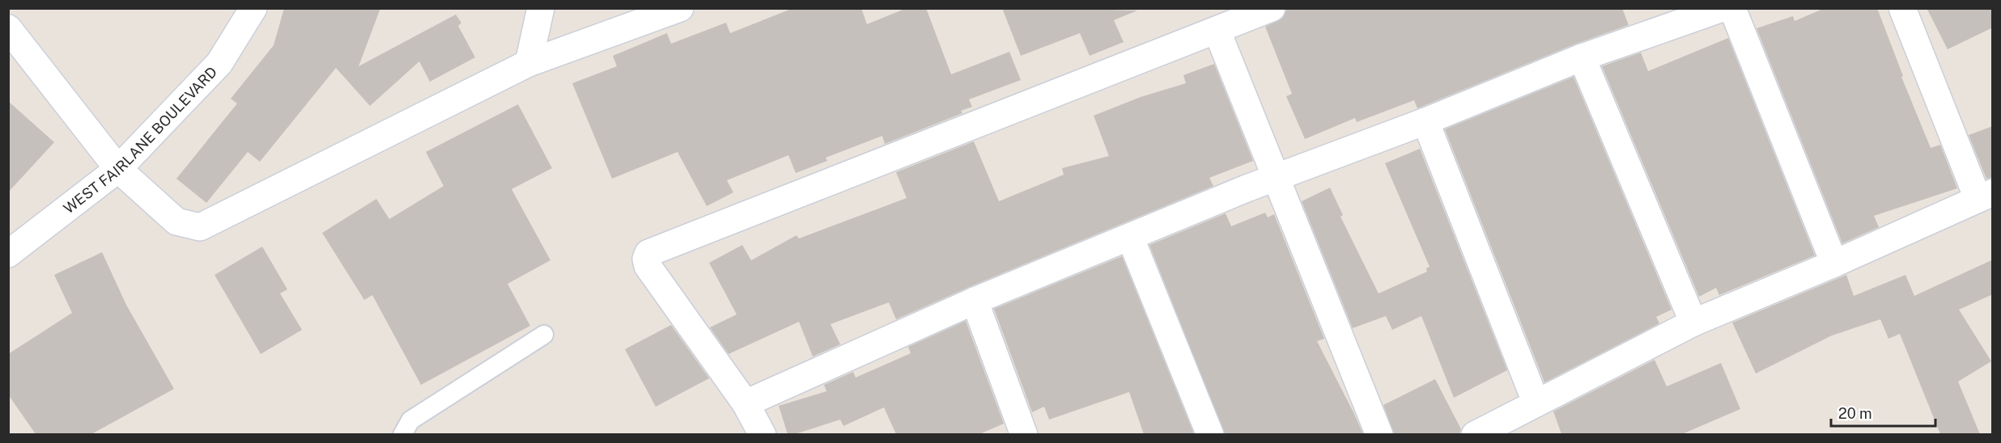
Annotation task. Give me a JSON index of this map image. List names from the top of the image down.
{
  "streets": {
    "street": ["WEST FAIRLANE BOULEVARD"]
  },
  "scale_bar": "20 m"
}
